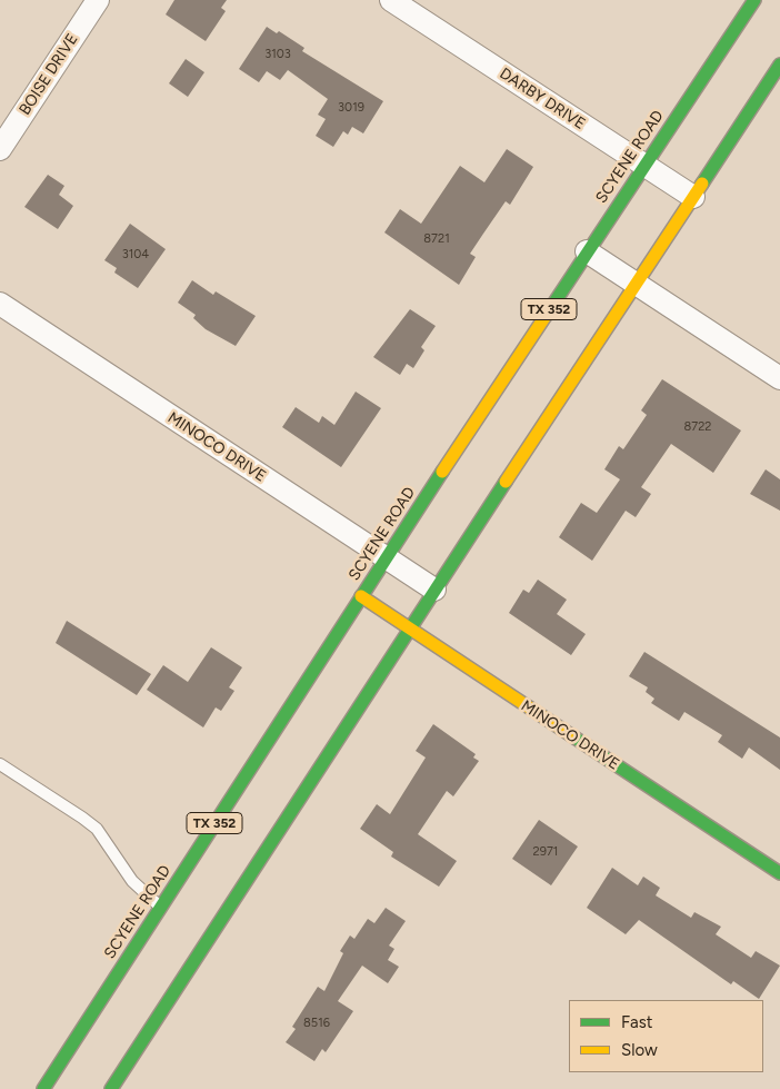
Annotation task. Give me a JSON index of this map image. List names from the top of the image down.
{
  "streets": {
    "main road": ["SCYENE ROAD", "TX 352", "MINOCO DRIVE"],
    "street": ["BOISE DRIVE", "DARBY DRIVE"]
  },
  "crossings": [
    ["DARBY DRIVE", "SCYENE ROAD"],
    ["SCYENE ROAD", "MINOCO DRIVE"]
  ],
  "house_numbers": [
    "3103",
    "3019",
    "8721",
    "3104",
    "8722",
    "2971",
    "8516"
  ],
  "legend": ["Fast", "Slow"]
}
